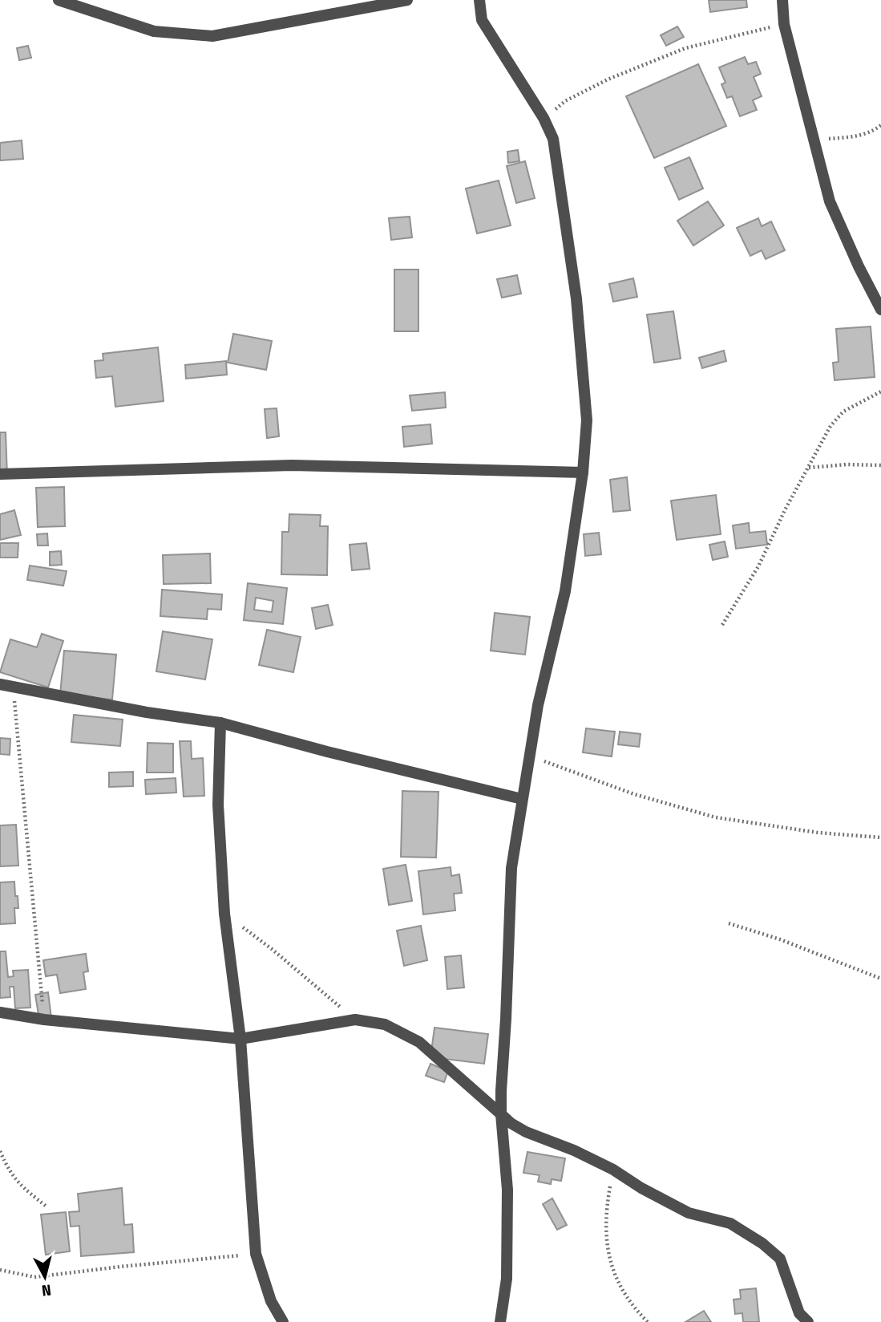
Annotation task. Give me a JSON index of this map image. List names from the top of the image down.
{
  "north": "bottom"
}
